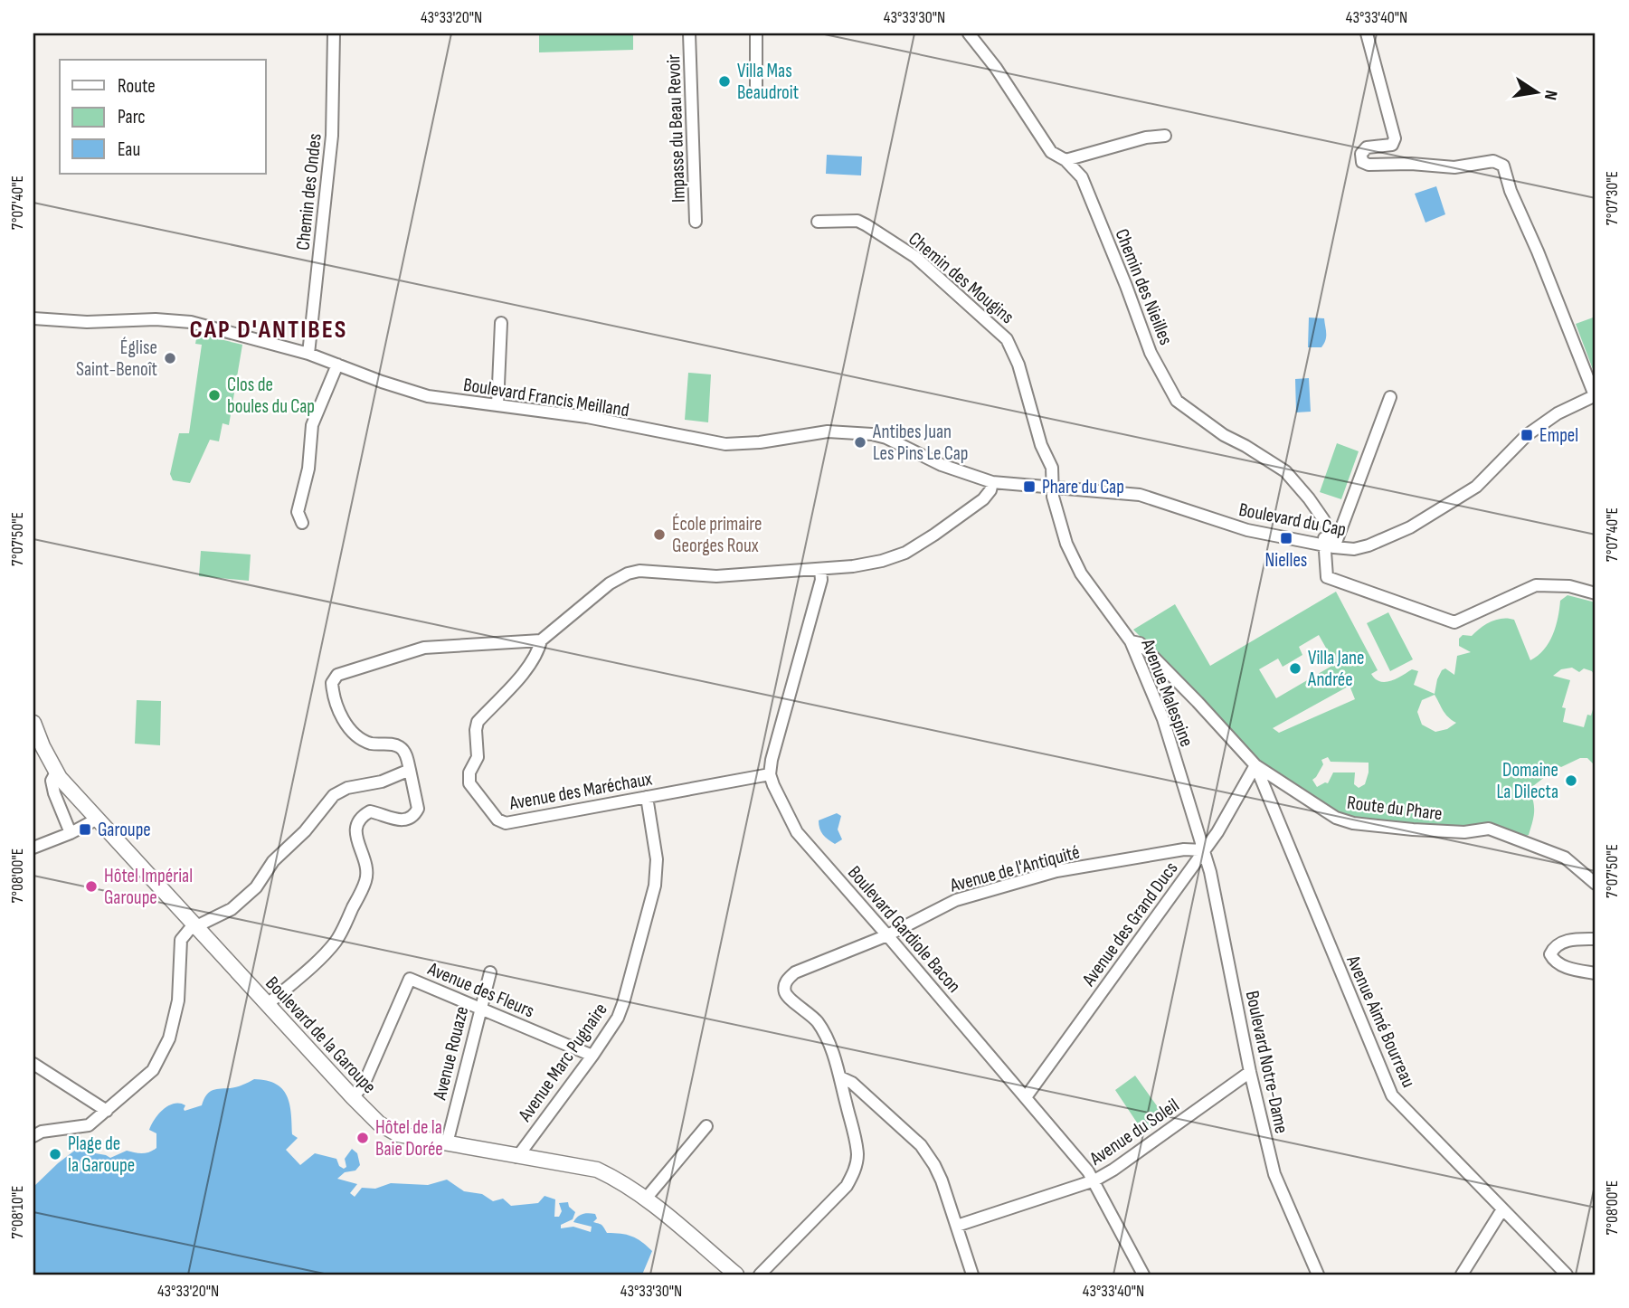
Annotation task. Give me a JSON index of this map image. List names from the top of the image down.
{
  "streets": {
    "street": [
      "Impasse du Beau Revoir",
      "Chemin des Ondes",
      "Chemin des Mougins",
      "Chemin des Nieilles",
      "Boulevard Francis Meilland",
      "Boulevard du Cap",
      "Avenue Malespine",
      "Avenue des Maréchaux",
      "Route du Phare",
      "Avenue de l'Antiquité",
      "Avenue des Grand Ducs",
      "Boulevard Gardiole Bacon",
      "Avenue des Fleurs",
      "Avenue Aimé Bourreau",
      "Boulevard de la Garoupe",
      "Avenue Rouaze",
      "Avenue Marc Pugnaire",
      "Boulevard Notre-Dame",
      "Avenue du Soleil"
    ]
  },
  "crossings": [
    ["Chemin des Ondes", "Boulevard Francis Meilland"],
    ["Chemin des Mougins", "Boulevard Francis Meilland"],
    ["Chemin des Mougins", "Boulevard du Cap"],
    ["Chemin des Mougins", "Avenue Malespine"],
    ["Chemin des Nieilles", "Boulevard du Cap"],
    ["Boulevard Francis Meilland", "Boulevard du Cap"],
    ["Boulevard Francis Meilland", "Avenue Malespine"],
    ["Boulevard du Cap", "Avenue Malespine"],
    ["Avenue Malespine", "Route du Phare"],
    ["Avenue Malespine", "Avenue de l'Antiquité"],
    ["Avenue Malespine", "Avenue des Grand Ducs"],
    ["Avenue Malespine", "Boulevard Notre-Dame"],
    ["Avenue des Maréchaux", "Boulevard Gardiole Bacon"],
    ["Avenue des Maréchaux", "Avenue Marc Pugnaire"],
    ["Route du Phare", "Avenue des Grand Ducs"],
    ["Route du Phare", "Avenue Aimé Bourreau"],
    ["Avenue de l'Antiquité", "Avenue des Grand Ducs"],
    ["Avenue de l'Antiquité", "Boulevard Gardiole Bacon"],
    ["Avenue de l'Antiquité", "Boulevard Notre-Dame"],
    ["Avenue des Grand Ducs", "Boulevard Gardiole Bacon"],
    ["Avenue des Grand Ducs", "Avenue Aimé Bourreau"],
    ["Avenue des Grand Ducs", "Boulevard Notre-Dame"],
    ["Boulevard Gardiole Bacon", "Avenue du Soleil"],
    ["Avenue des Fleurs", "Boulevard de la Garoupe"],
    ["Avenue des Fleurs", "Avenue Rouaze"],
    ["Avenue des Fleurs", "Avenue Marc Pugnaire"],
    ["Boulevard de la Garoupe", "Avenue Rouaze"],
    ["Boulevard de la Garoupe", "Avenue Marc Pugnaire"],
    ["Boulevard Notre-Dame", "Avenue du Soleil"]
  ],
  "districts": ["CAP D'ANTIBES"],
  "places": {
    "other": [
      "Villa Mas Beaudroit",
      "Église Saint-Benoît",
      "Clos de boules du Cap",
      "Antibes Juan Les Pins Le Cap",
      "École primaire Georges Roux",
      "Villa Jane Andrée",
      "Domaine La Dilecta",
      "Hôtel Impérial Garoupe",
      "Hôtel de la Baie Dorée",
      "Plage de la Garoupe"
    ],
    "transit": [
      "Empel",
      "Phare du Cap",
      "Nielles",
      "Garoupe"
    ]
  },
  "legend": ["Route", "Parc", "Eau"],
  "north": "right",
  "coordinates": [
    "43°33'20\"N",
    "43°33'30\"N",
    "43°33'40\"N",
    "7°07'30\"E",
    "7°07'40\"E",
    "7°07'50\"E",
    "7°08'00\"E",
    "7°08'10\"E"
  ]
}
